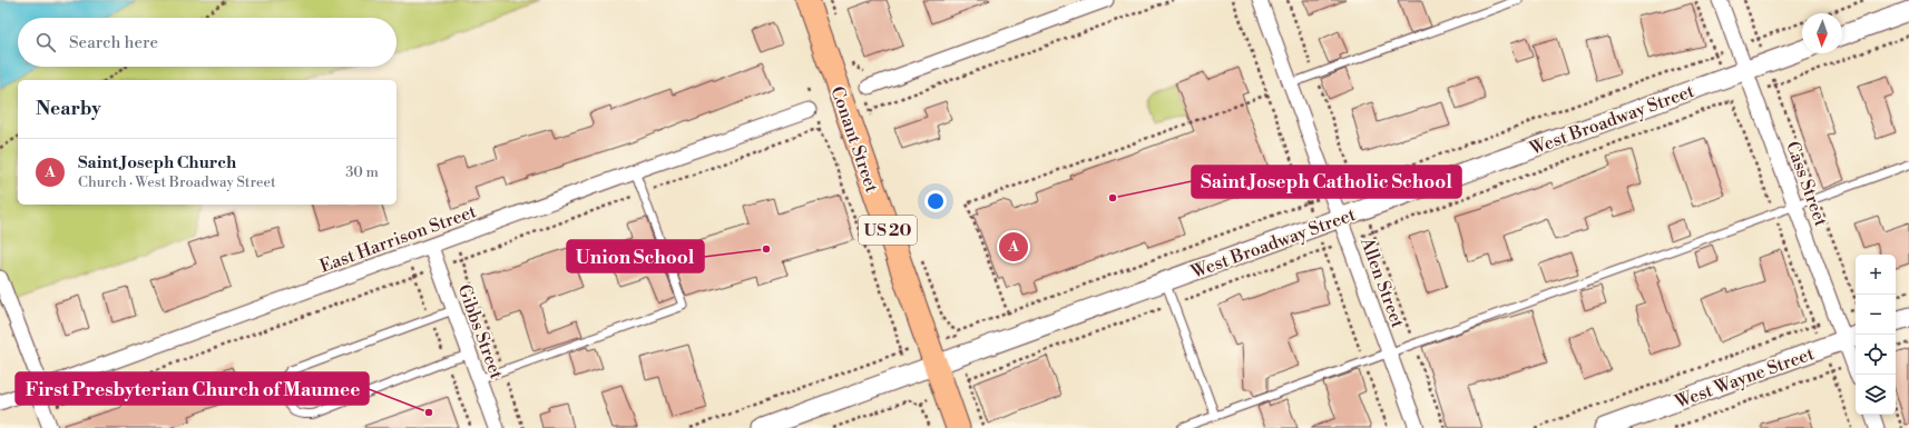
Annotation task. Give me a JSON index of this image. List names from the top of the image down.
{
  "streets": {
    "main road": ["Conant Street", "US 20"],
    "street": [
      "West Broadway Street",
      "Cass Street",
      "East Harrison Street",
      "Allen Street",
      "Gibbs Street",
      "West Wayne Street"
    ]
  },
  "crossings": [
    ["West Broadway Street", "Conant Street"],
    ["West Broadway Street", "Cass Street"],
    ["West Broadway Street", "Allen Street"],
    ["Cass Street", "West Wayne Street"],
    ["East Harrison Street", "Gibbs Street"]
  ],
  "places": ["Saint Joseph Catholic School", "Union School", "First Presbyterian Church of Maumee"],
  "north": "bottom",
  "page": {
    "search": "Search here",
    "heading": "Nearby",
    "list": [
      {
        "mark": "A",
        "name": "Saint Joseph Church",
        "note": "Church · West Broadway Street",
        "value": "30 m"
      }
    ],
    "pins": "A",
    "map_buttons": ["+", "−"]
  }
}
